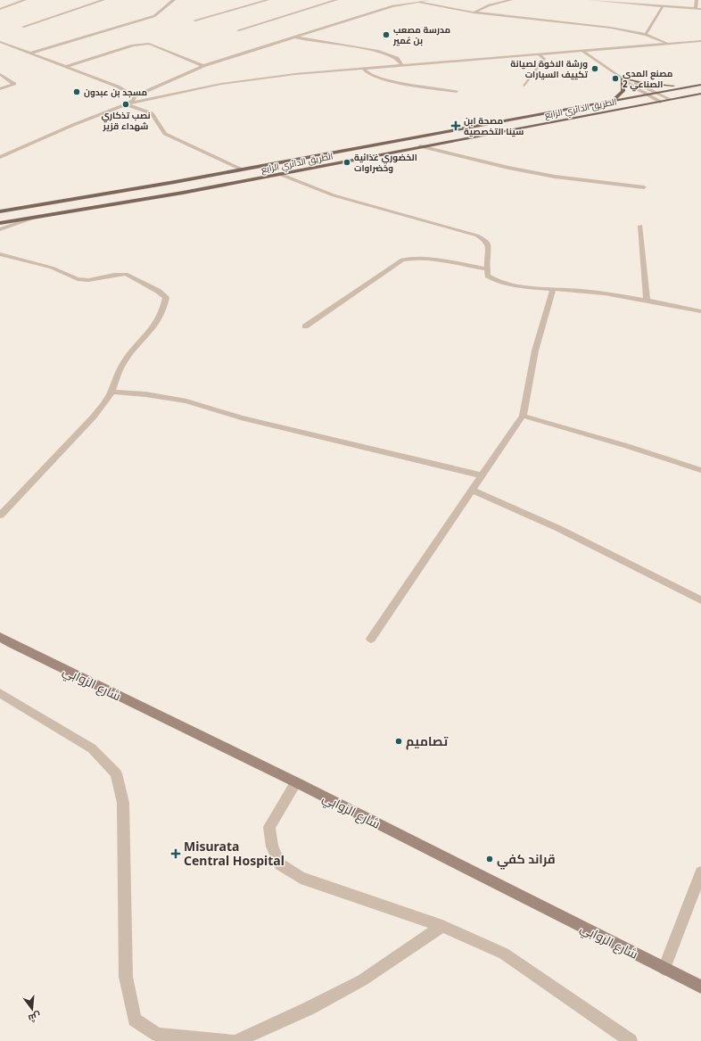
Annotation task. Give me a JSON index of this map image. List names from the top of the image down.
{
  "streets": {
    "main road": ["الطريق الدائري الرابع"],
    "street": ["شارع الزوابي"]
  },
  "places": {
    "other": [
      "مدرسة مصعب بن عُمير",
      "ورشة الاخوة لصيانة تكييف السيارات",
      "مصنع المدى الصناعي 2",
      "مسجد بن عبدون",
      "نصب تذكاري شهداء قزير",
      "الخضوري غذائية وخضراوات",
      "تصاميم",
      "قراند كفي"
    ],
    "health": ["مصحة ابن سينا التخصصية", "Misurata Central Hospital"]
  },
  "north": "bottom"
}
